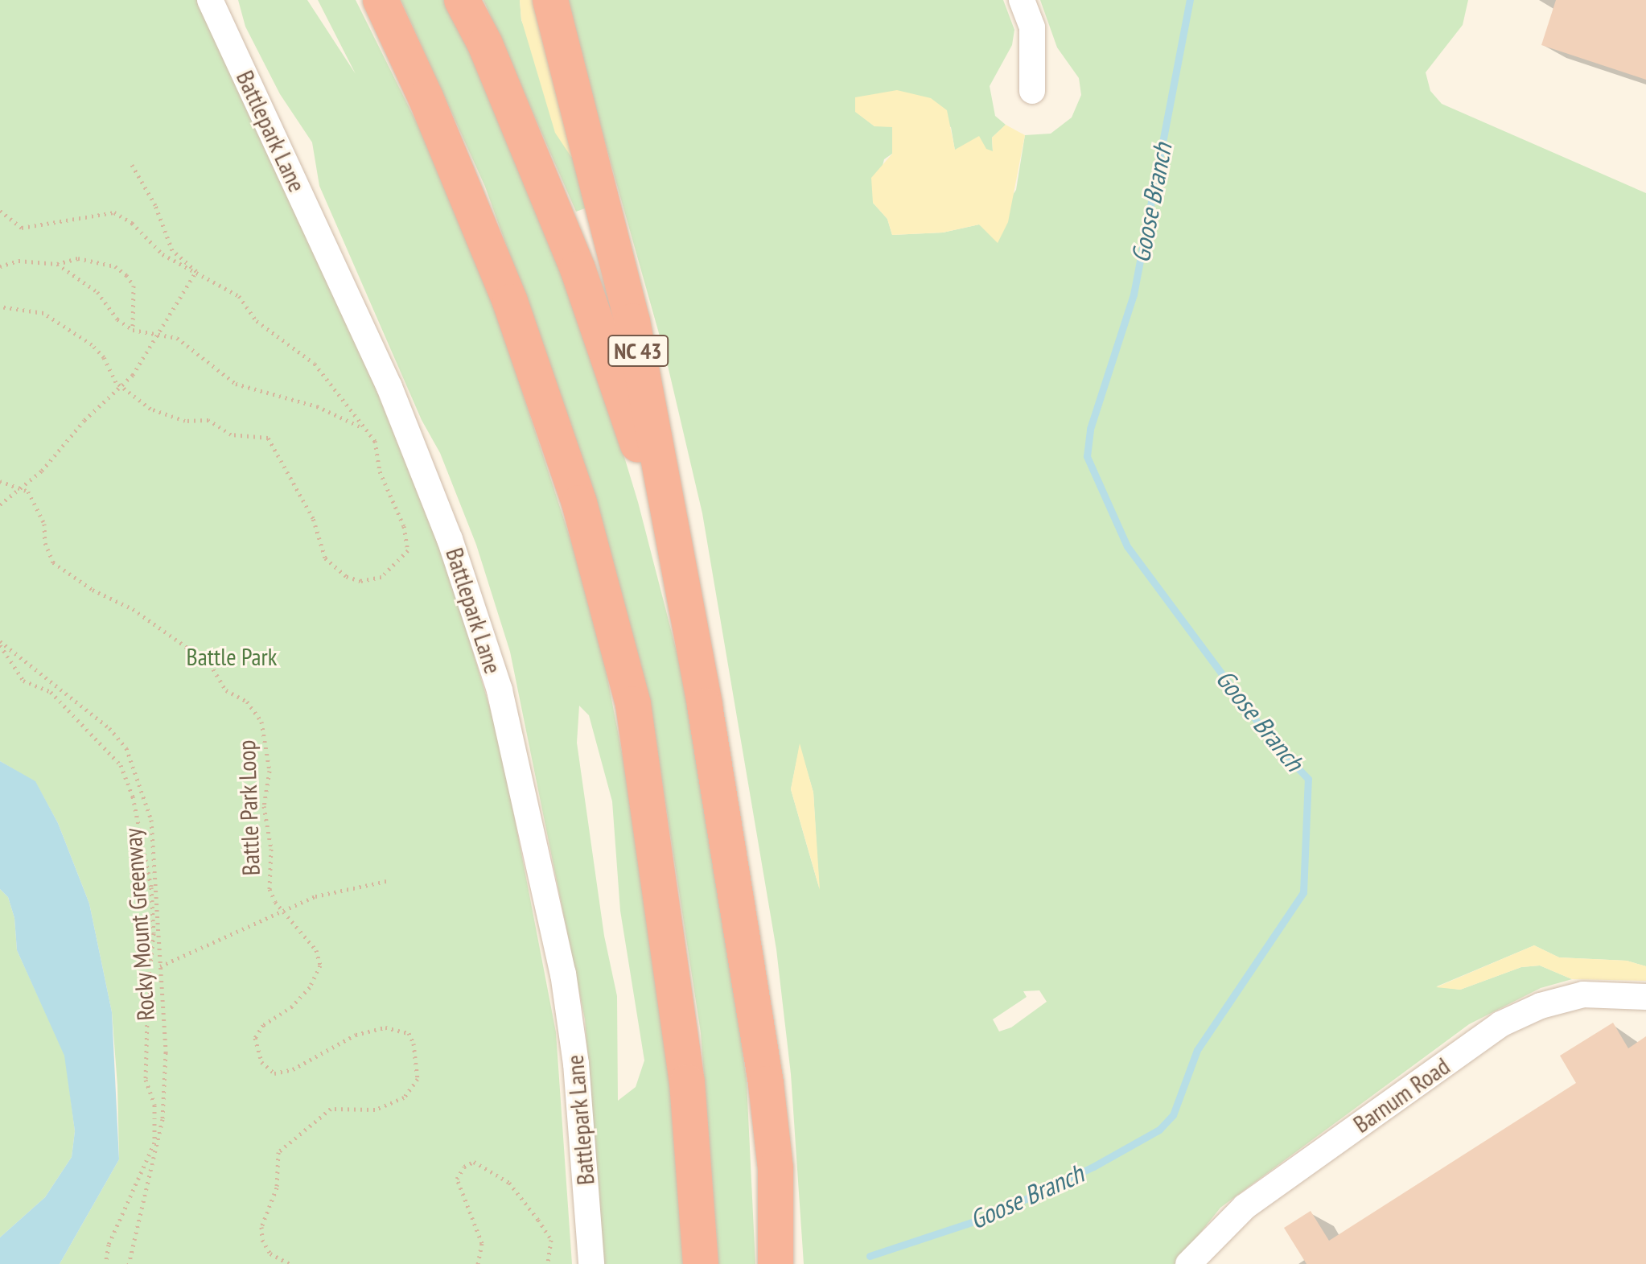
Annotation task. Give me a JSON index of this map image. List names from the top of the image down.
{
  "streets": {
    "highway": ["NC 43"],
    "street": ["Battlepark Lane", "Barnum Road"],
    "path": ["Battle Park Loop", "Rocky Mount Greenway"]
  },
  "water": ["Goose Branch"],
  "parks": ["Battle Park"]
}
